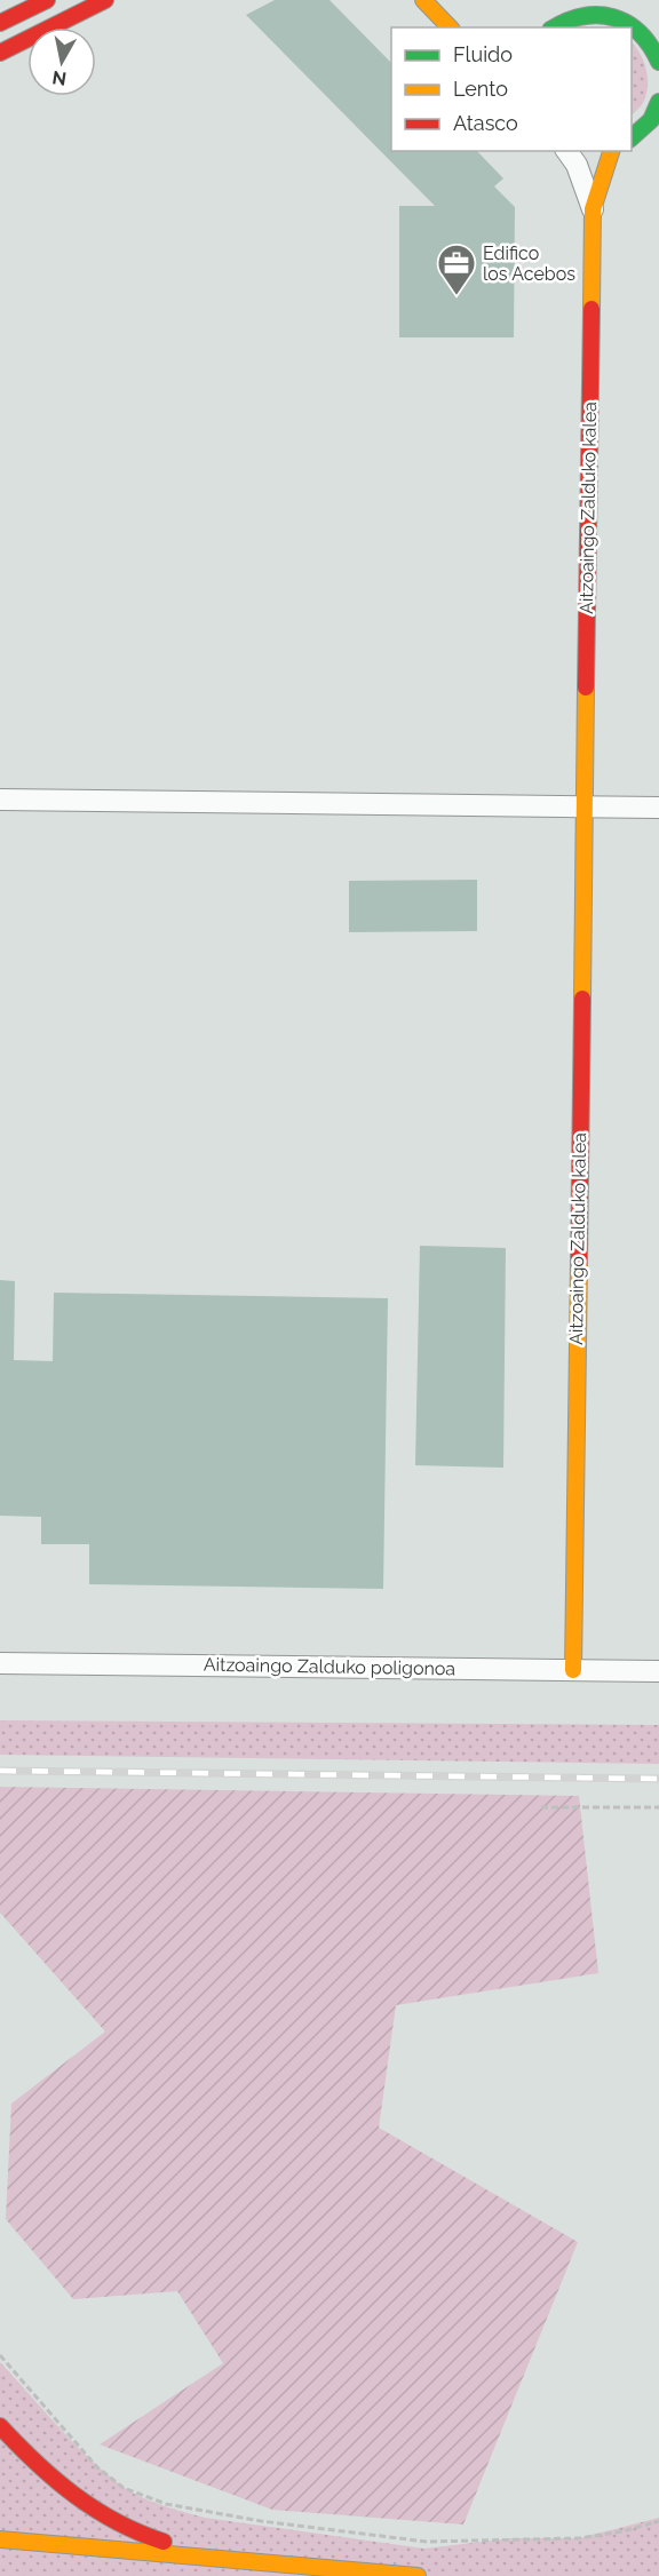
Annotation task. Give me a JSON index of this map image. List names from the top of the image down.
{
  "streets": {
    "main road": ["Aitzoaingo Zalduko kalea"],
    "street": ["Aitzoaingo Zalduko poligonoa"]
  },
  "crossings": [
    ["Aitzoaingo Zalduko kalea", "Aitzoaingo Zalduko poligonoa"]
  ],
  "places": {
    "office": ["Edifico los Acebos"]
  },
  "legend": ["Fluido", "Lento", "Atasco"],
  "north": "bottom"
}
